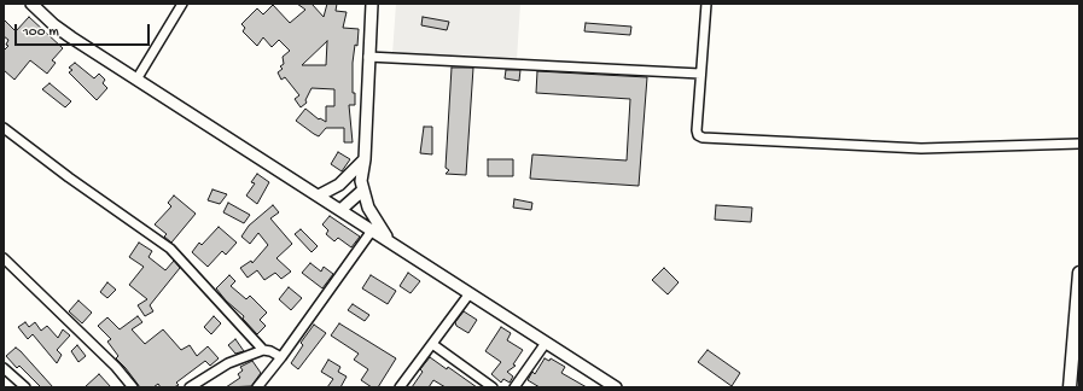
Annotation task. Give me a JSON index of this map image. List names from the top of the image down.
{
  "scale_bar": "100 m"
}
